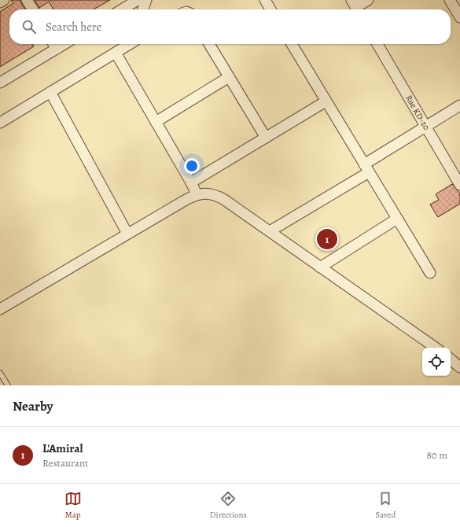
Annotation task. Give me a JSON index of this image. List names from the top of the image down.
{
  "streets": {
    "street": ["Rue KD-20"]
  },
  "page": {
    "search": "Search here",
    "pins": "1",
    "heading": "Nearby",
    "list": [
      {
        "mark": "1",
        "name": "L'Amiral",
        "note": "Restaurant",
        "value": "80 m"
      }
    ],
    "nav": ["Map", "Directions", "Saved"]
  }
}
